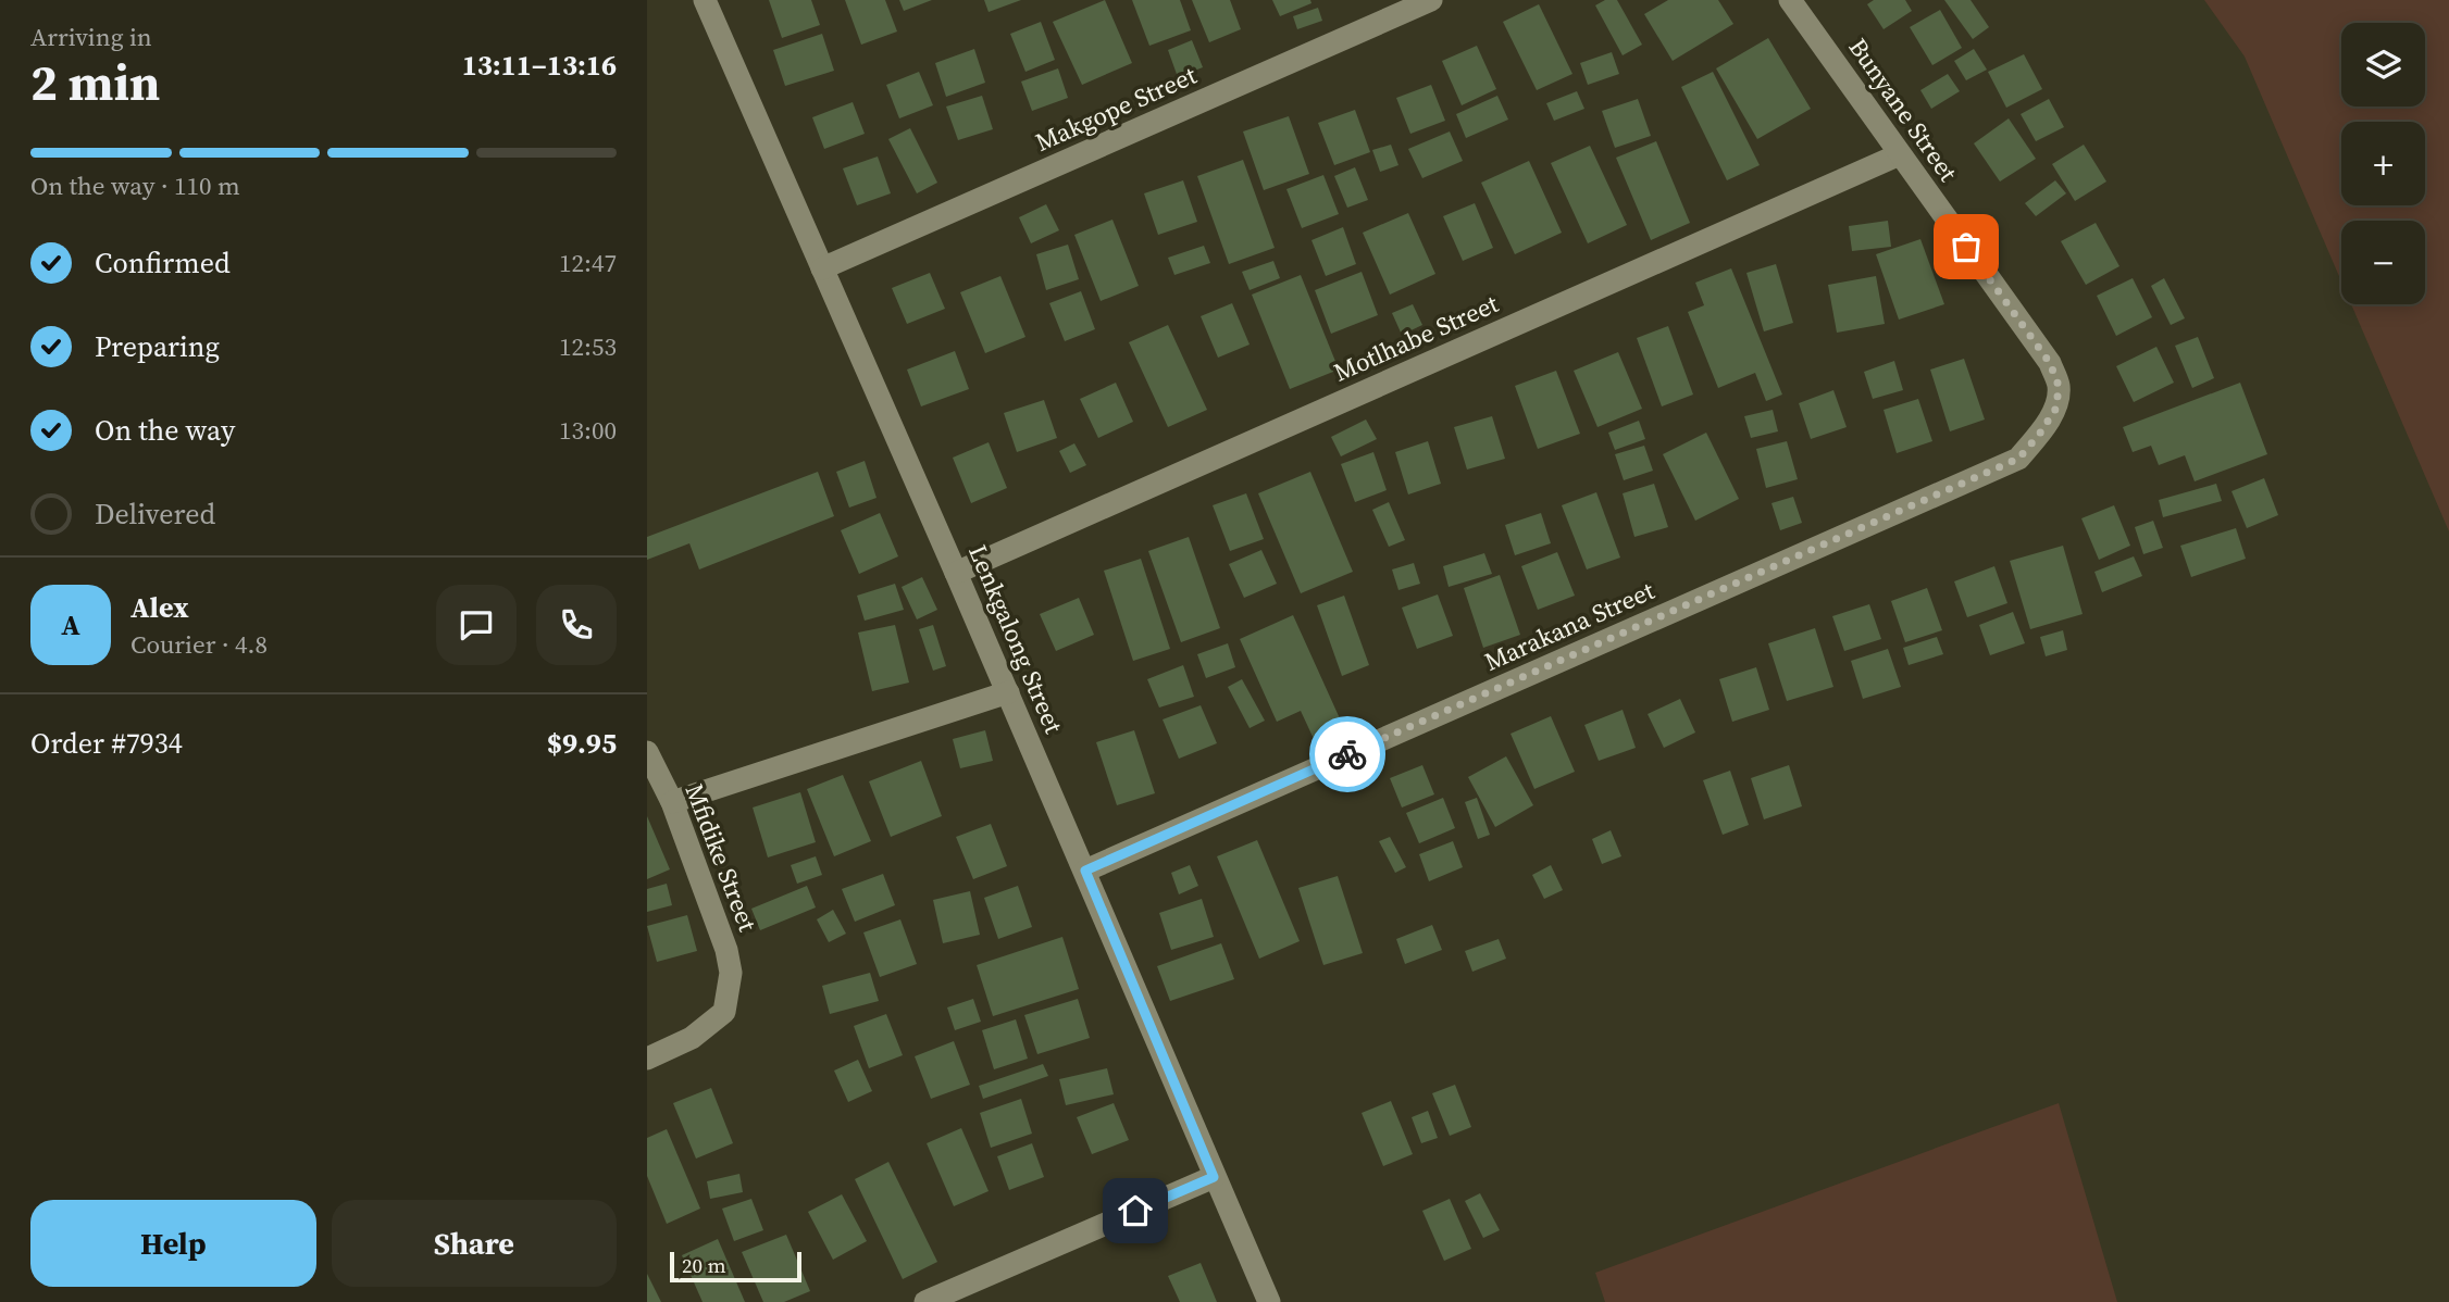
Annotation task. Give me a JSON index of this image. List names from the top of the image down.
{
  "streets": {
    "street": [
      "Makgope Street",
      "Bunyane Street",
      "Motlhabe Street",
      "Marakana Street",
      "Lenkgalong Street",
      "Mfidike Street"
    ]
  },
  "crossings": [
    ["Makgope Street", "Lenkgalong Street"],
    ["Bunyane Street", "Motlhabe Street"],
    ["Bunyane Street", "Marakana Street"],
    ["Motlhabe Street", "Lenkgalong Street"],
    ["Marakana Street", "Lenkgalong Street"]
  ],
  "scale_bar": "20 m",
  "page": {
    "heading": ["2 min", "Arriving in", "13:11–13:16"],
    "panel": [
      "Alex",
      "Courier · 4.8",
      "Order #7934",
      "$9.95"
    ],
    "map_buttons": ["+", "−"],
    "bar": "On the way · 110 m",
    "list": [
      ["Confirmed", "12:47"],
      ["Preparing", "12:53"],
      ["On the way", "13:00"],
      "Delivered"
    ],
    "round": "A",
    "buttons": ["Help", "Share"],
    "scale": "20 m"
  }
}
